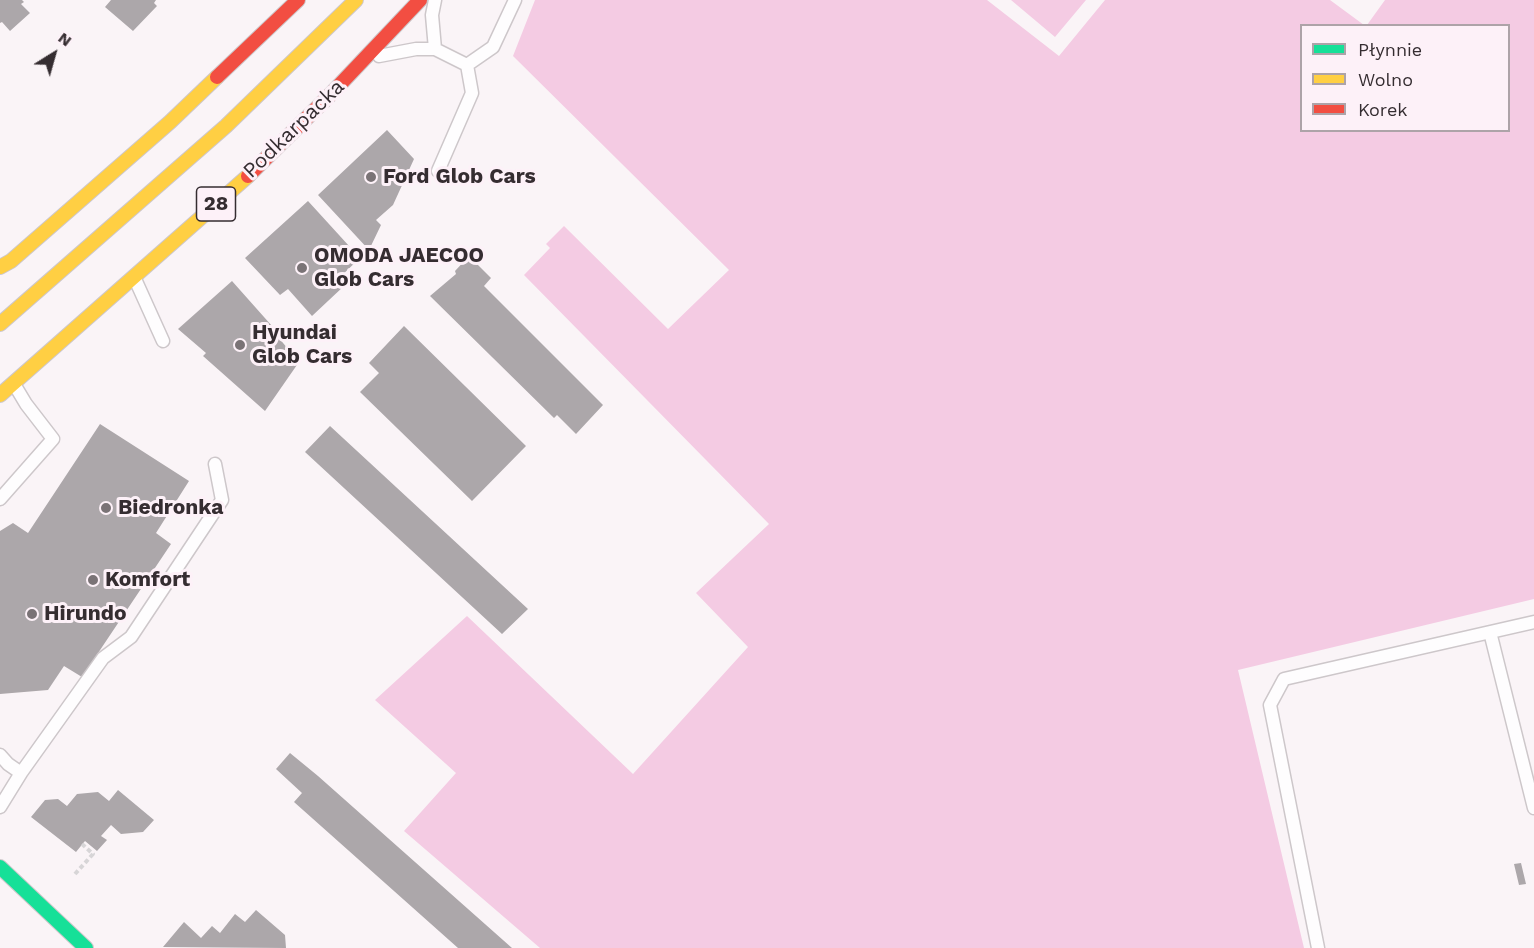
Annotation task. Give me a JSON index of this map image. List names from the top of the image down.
{
  "streets": {
    "main road": ["Podkarpacka", "28"]
  },
  "places": [
    "Ford Glob Cars",
    "OMODA JAECOO Glob Cars",
    "Hyundai Glob Cars",
    "Biedronka",
    "Komfort",
    "Hirundo"
  ],
  "legend": ["Płynnie", "Wolno", "Korek"],
  "north": "top right"
}
